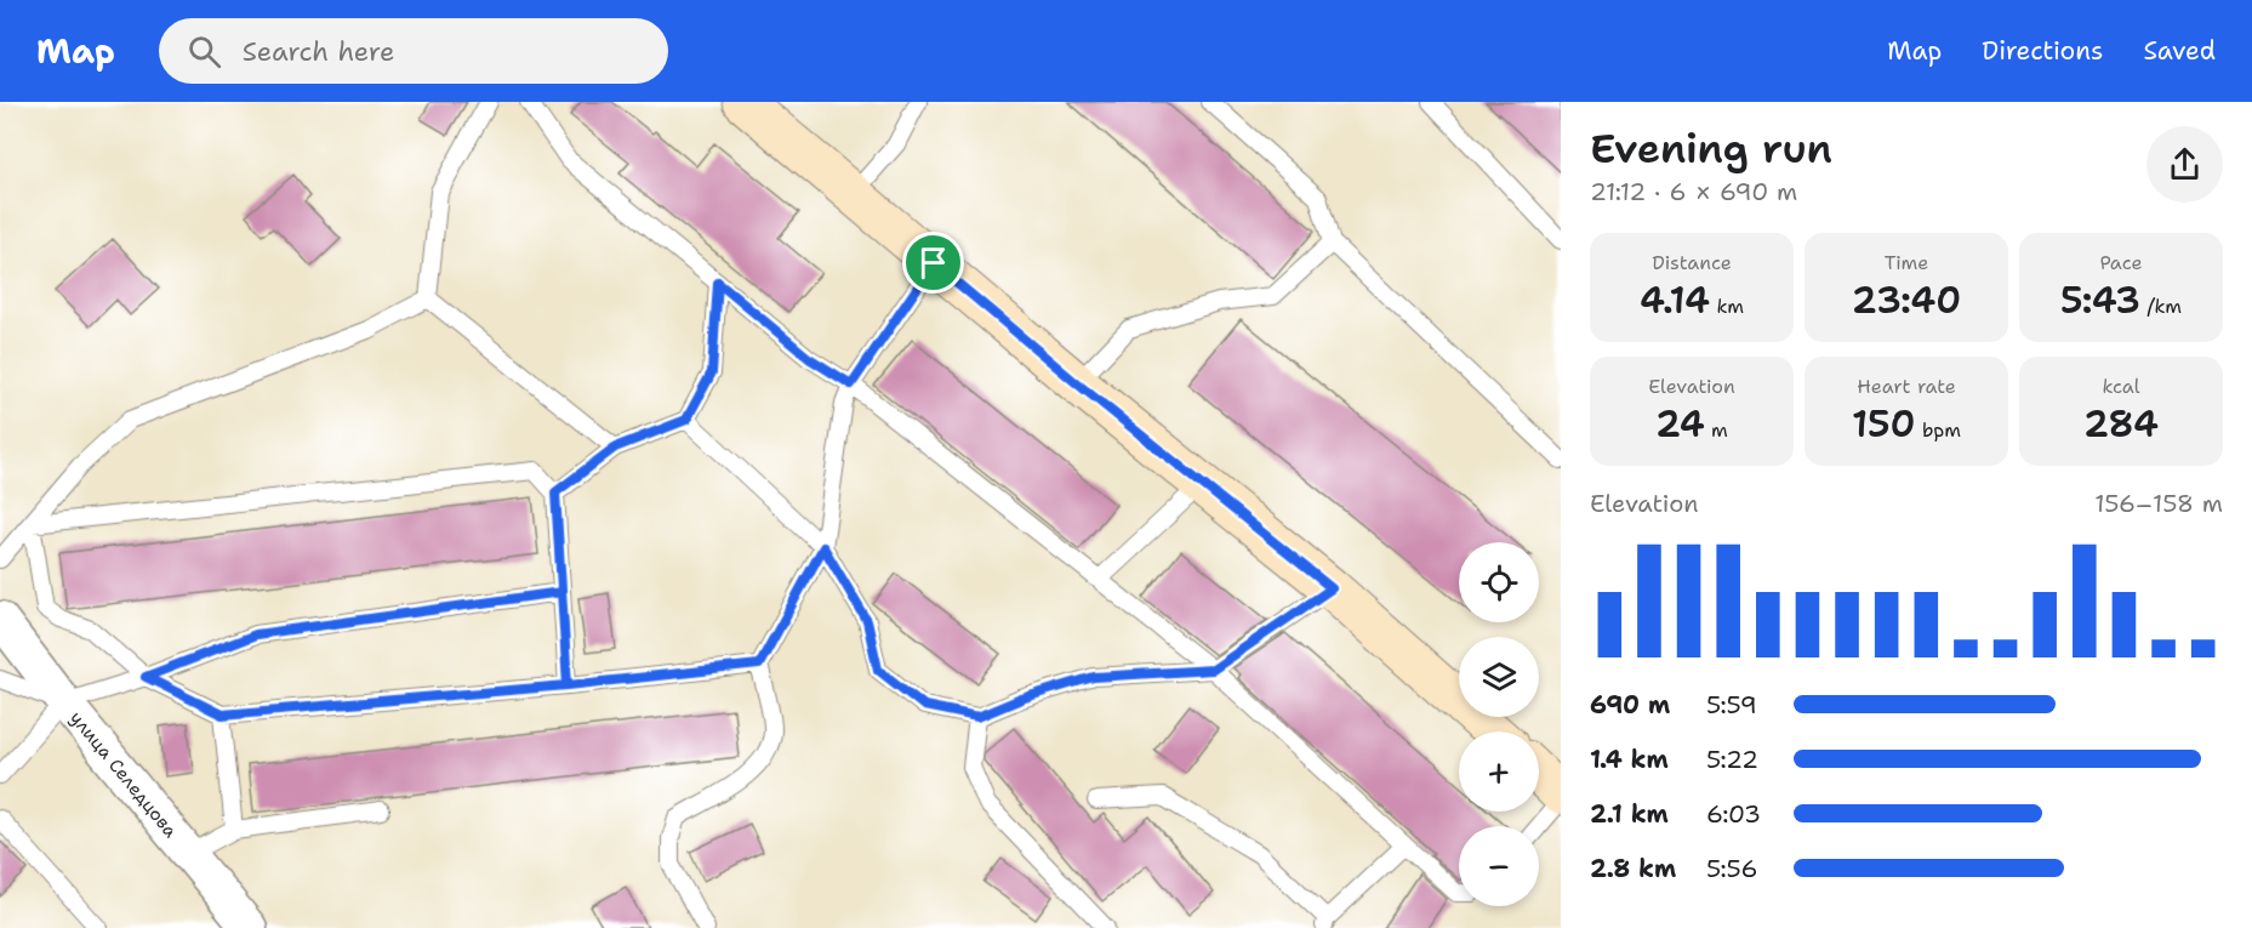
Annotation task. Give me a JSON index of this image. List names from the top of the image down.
{
  "streets": {
    "street": ["улица Селедцова"]
  },
  "page": {
    "header": "Map",
    "search": "Search here",
    "nav": ["Map", "Directions", "Saved"],
    "heading": ["Evening run", "21:12 · 6 × 690 m"],
    "stats": [
      ["Distance", "4.14 km"],
      ["Time", "23:40"],
      ["Pace", "5:43 /km"],
      ["Elevation", "24 m"],
      ["Heart rate", "150 bpm"],
      ["kcal", "284"]
    ],
    "chart": ["Elevation", "156–158 m"],
    "map_buttons": ["+", "−"],
    "list": [
      {
        "name": "690 m",
        "note": "5:59"
      },
      {
        "name": "1.4 km",
        "note": "5:22"
      },
      {
        "name": "2.1 km",
        "note": "6:03"
      },
      {
        "name": "2.8 km",
        "note": "5:56"
      }
    ]
  }
}
